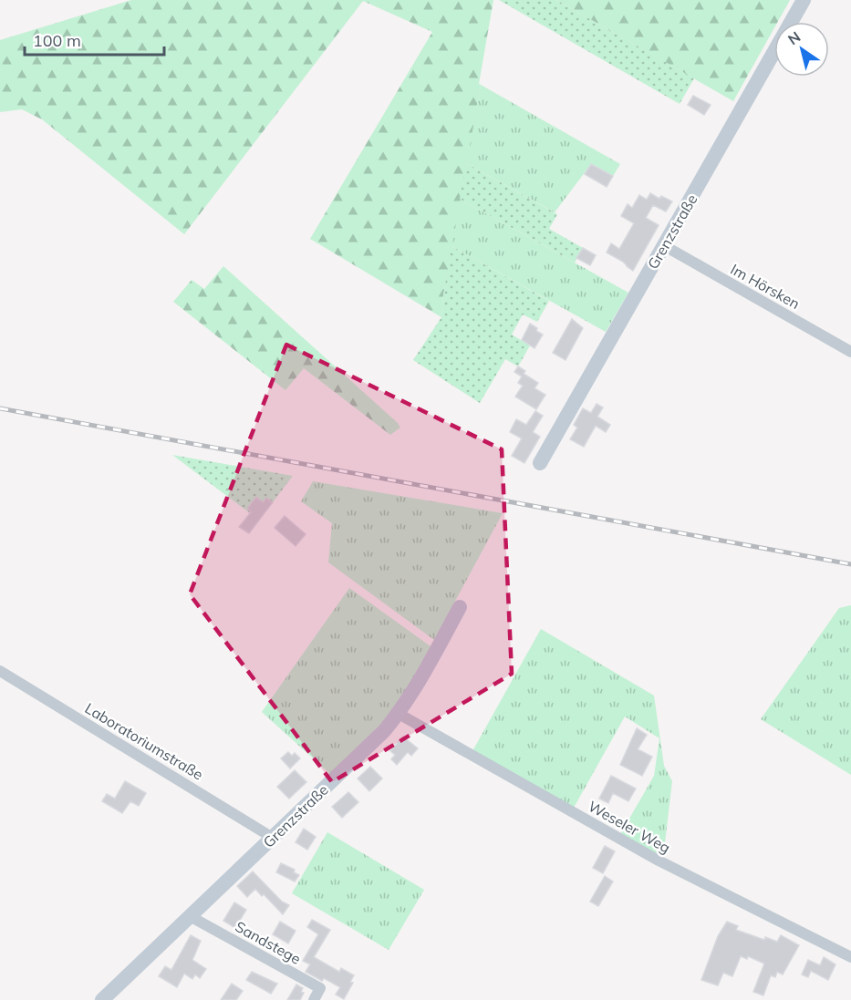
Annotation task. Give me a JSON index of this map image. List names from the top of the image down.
{
  "streets": {
    "street": [
      "Grenzstraße",
      "Im Hörsken",
      "Laboratoriumstraße",
      "Weseler Weg",
      "Sandstege"
    ]
  },
  "crossings": [
    ["Grenzstraße", "Im Hörsken"],
    ["Grenzstraße", "Laboratoriumstraße"],
    ["Grenzstraße", "Weseler Weg"],
    ["Grenzstraße", "Sandstege"]
  ],
  "scale_bar": "100 m",
  "north": "top left"
}
